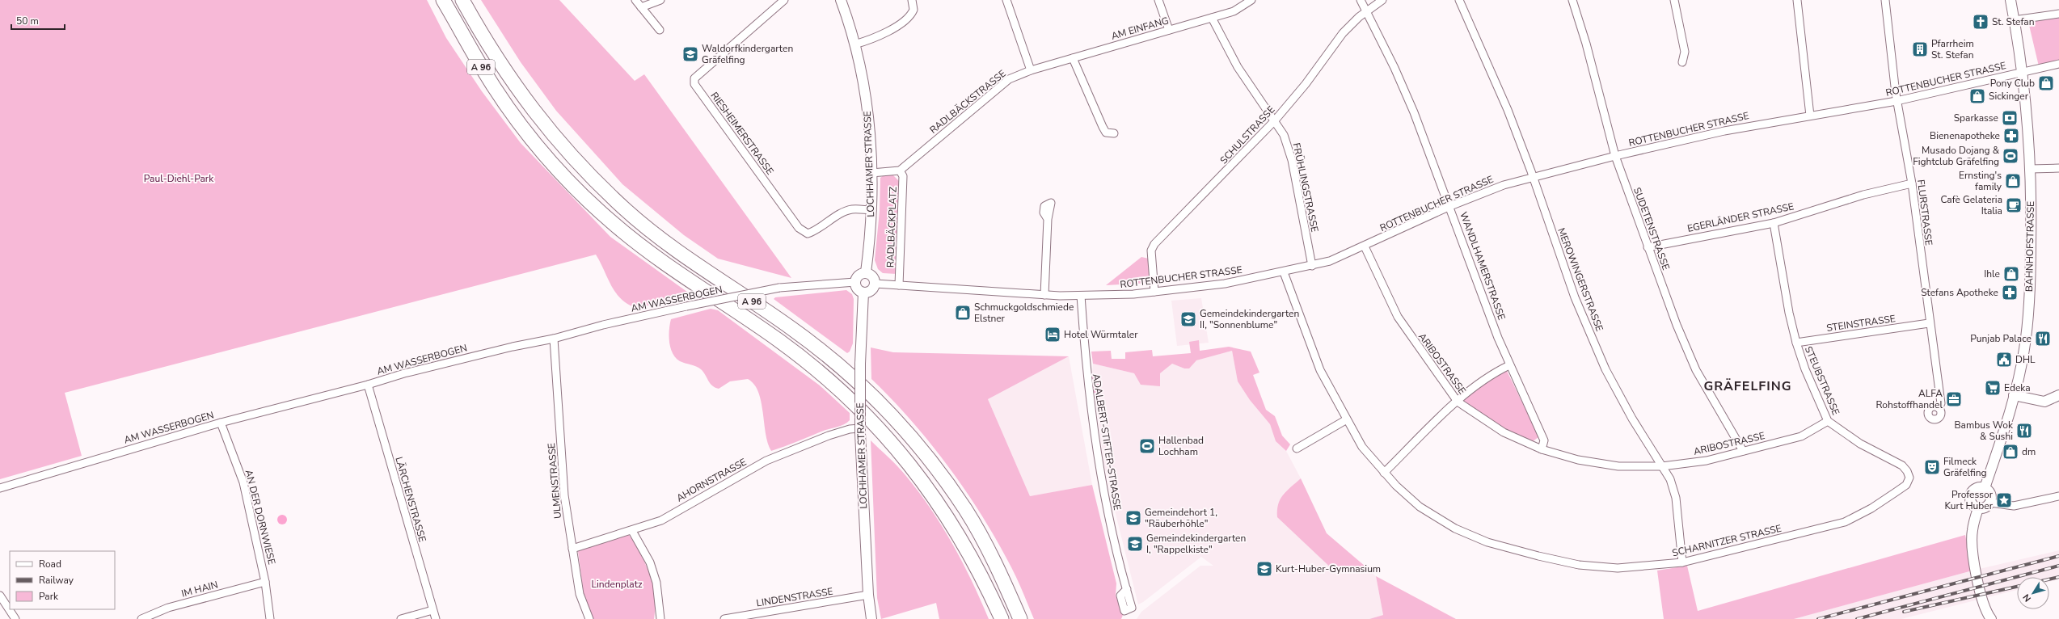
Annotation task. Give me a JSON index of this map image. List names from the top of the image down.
{
  "streets": {
    "highway": ["A 96"],
    "street": [
      "AM EINFANG",
      "ROTTENBUCHER STRASSE",
      "RADLBÄCKSTRASSE",
      "RIESHEIMERSTRASSE",
      "SCHULSTRASSE",
      "LOCHHAMER STRASSE",
      "FRÜHLINGSTRASSE",
      "FLURSTRASSE",
      "EGERLÄNDER STRASSE",
      "RADLBÄCKPLATZ",
      "SUDETENSTRASSE",
      "BAHNHOFSTRASSE",
      "WANDLHAMERSTRASSE",
      "MEROWINGERSTRASSE",
      "AM WASSERBOGEN",
      "STEINSTRASSE",
      "ARIBOSTRASSE",
      "STEUBSTRASSE",
      "ADALBERT-STIFTER-STRASSE",
      "AHORNSTRASSE",
      "ULMENSTRASSE",
      "LÄRCHENSTRASSE",
      "AN DER DORNWIESE",
      "SCHARNITZER STRASSE",
      "IM HAIN",
      "LINDENSTRASSE"
    ]
  },
  "crossings": [
    ["AM EINFANG", "RADLBÄCKSTRASSE"],
    ["AM EINFANG", "FRÜHLINGSTRASSE"],
    ["ROTTENBUCHER STRASSE", "SCHULSTRASSE"],
    ["ROTTENBUCHER STRASSE", "LOCHHAMER STRASSE"],
    ["ROTTENBUCHER STRASSE", "FRÜHLINGSTRASSE"],
    ["ROTTENBUCHER STRASSE", "FLURSTRASSE"],
    ["ROTTENBUCHER STRASSE", "RADLBÄCKPLATZ"],
    ["ROTTENBUCHER STRASSE", "SUDETENSTRASSE"],
    ["ROTTENBUCHER STRASSE", "BAHNHOFSTRASSE"],
    ["ROTTENBUCHER STRASSE", "WANDLHAMERSTRASSE"],
    ["ROTTENBUCHER STRASSE", "MEROWINGERSTRASSE"],
    ["ROTTENBUCHER STRASSE", "AM WASSERBOGEN"],
    ["ROTTENBUCHER STRASSE", "ARIBOSTRASSE"],
    ["ROTTENBUCHER STRASSE", "ADALBERT-STIFTER-STRASSE"],
    ["ROTTENBUCHER STRASSE", "SCHARNITZER STRASSE"],
    ["RADLBÄCKSTRASSE", "RADLBÄCKPLATZ"],
    ["RIESHEIMERSTRASSE", "LOCHHAMER STRASSE"],
    ["SCHULSTRASSE", "FRÜHLINGSTRASSE"],
    ["SCHULSTRASSE", "WANDLHAMERSTRASSE"],
    ["LOCHHAMER STRASSE", "AM WASSERBOGEN"],
    ["LOCHHAMER STRASSE", "AHORNSTRASSE"],
    ["LOCHHAMER STRASSE", "LINDENSTRASSE"],
    ["FLURSTRASSE", "EGERLÄNDER STRASSE"],
    ["FLURSTRASSE", "STEINSTRASSE"],
    ["EGERLÄNDER STRASSE", "SUDETENSTRASSE"],
    ["EGERLÄNDER STRASSE", "STEUBSTRASSE"],
    ["SUDETENSTRASSE", "ARIBOSTRASSE"],
    ["WANDLHAMERSTRASSE", "ARIBOSTRASSE"],
    ["MEROWINGERSTRASSE", "ARIBOSTRASSE"],
    ["MEROWINGERSTRASSE", "SCHARNITZER STRASSE"],
    ["AM WASSERBOGEN", "ULMENSTRASSE"],
    ["AM WASSERBOGEN", "LÄRCHENSTRASSE"],
    ["AM WASSERBOGEN", "AN DER DORNWIESE"],
    ["STEINSTRASSE", "STEUBSTRASSE"],
    ["ARIBOSTRASSE", "STEUBSTRASSE"],
    ["STEUBSTRASSE", "SCHARNITZER STRASSE"],
    ["AHORNSTRASSE", "ULMENSTRASSE"],
    ["AN DER DORNWIESE", "IM HAIN"]
  ],
  "districts": ["GRÄFELFING"],
  "parks": ["Paul-Diehl-Park", "Lindenplatz"],
  "places": {
    "church": ["St. Stefan"],
    "building": ["Pfarrheim St. Stefan"],
    "school or university": [
      "Waldorfkindergarten Gräfelfing",
      "Gemeindekindergarten II, \"Sonnenblume\"",
      "Gemeindehort 1, \"Räuberhöhle\"",
      "Gemeindekindergarten I, \"Rappelkiste\"",
      "Kurt-Huber-Gymnasium"
    ],
    "shop": [
      "Pony Club",
      "Sickinger",
      "Ernsting's family",
      "Ihle",
      "Schmuckgoldschmiede Elstner",
      "dm"
    ],
    "bank": ["Sparkasse"],
    "pharmacy": ["Bienenapotheke", "Stefans Apotheke"],
    "sports": ["Musado Dojang & Fightclub Gräfelfing", "Hallenbad Lochham"],
    "cafe": ["Cafè Gelateria Italia"],
    "hotel": ["Hotel Würmtaler"],
    "restaurant": ["Punjab Palace", "Bambus Wok & Sushi"],
    "public building": ["DHL"],
    "supermarket": ["Edeka"],
    "office": ["ALFA Rohstoffhandel"],
    "theatre": ["Filmeck Gräfelfing"],
    "place": ["Professor Kurt Huber"]
  },
  "legend": ["Road", "Railway", "Park"],
  "scale_bar": "50 m",
  "north": "bottom left"
}
